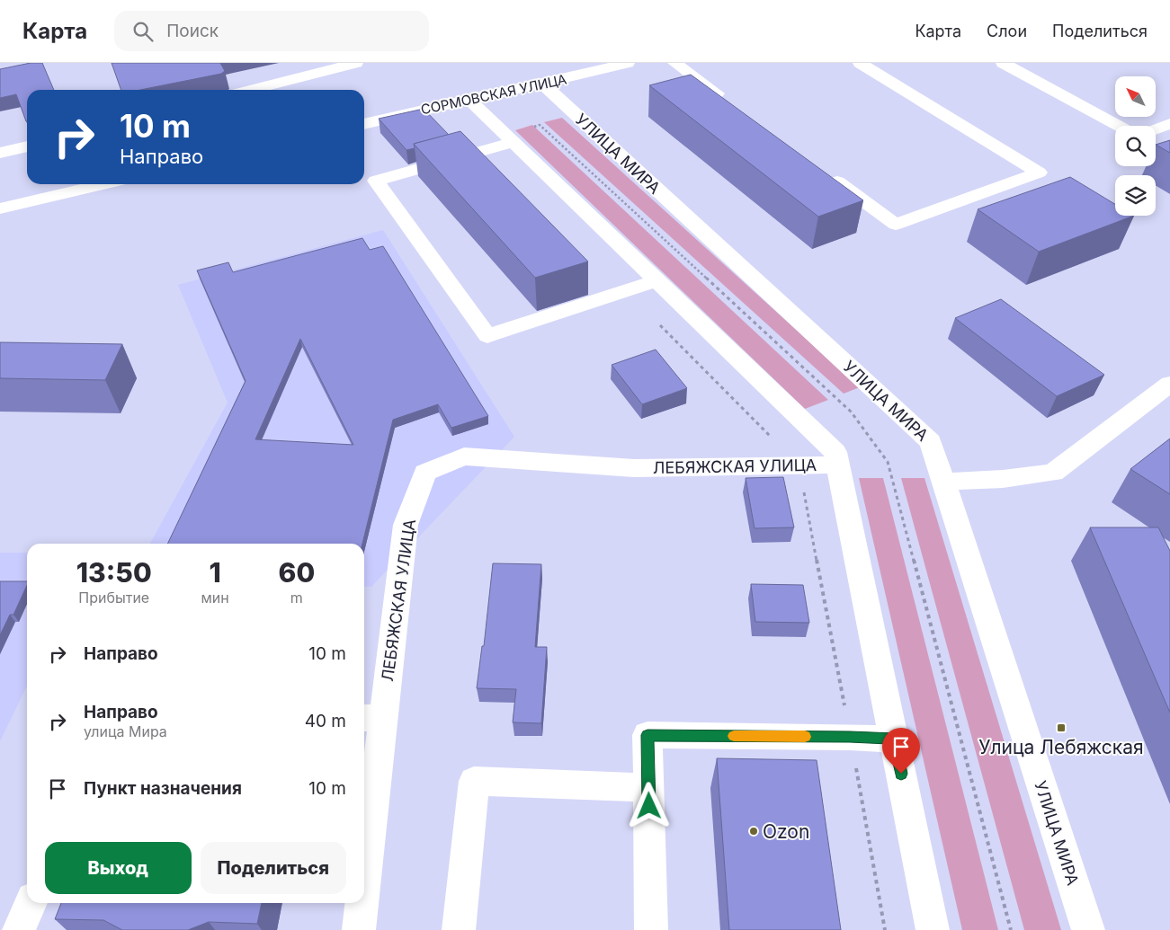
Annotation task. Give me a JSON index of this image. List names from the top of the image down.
{
  "streets": {
    "street": ["СОРМОВСКАЯ УЛИЦА", "УЛИЦА МИРА", "ЛЕБЯЖСКАЯ УЛИЦА"]
  },
  "crossings": [
    ["СОРМОВСКАЯ УЛИЦА", "УЛИЦА МИРА"]
  ],
  "places": {
    "transit": ["Улица Лебяжская"],
    "other": ["Ozon"]
  },
  "north": "top left",
  "page": {
    "header": "Карта",
    "search": "Поиск",
    "nav": ["Карта", "Слои", "Поделиться"],
    "turn": ["10 m", "Направо"],
    "eta": [
      "13:50",
      "Прибытие",
      "1",
      "мин",
      "60",
      "m"
    ],
    "list": [
      {
        "name": "Направо",
        "value": "10 m"
      },
      {
        "name": "Направо",
        "note": "улица Мира",
        "value": "40 m"
      },
      {
        "name": "Пункт назначения",
        "value": "10 m"
      }
    ],
    "buttons": ["Выход", "Поделиться"]
  }
}
